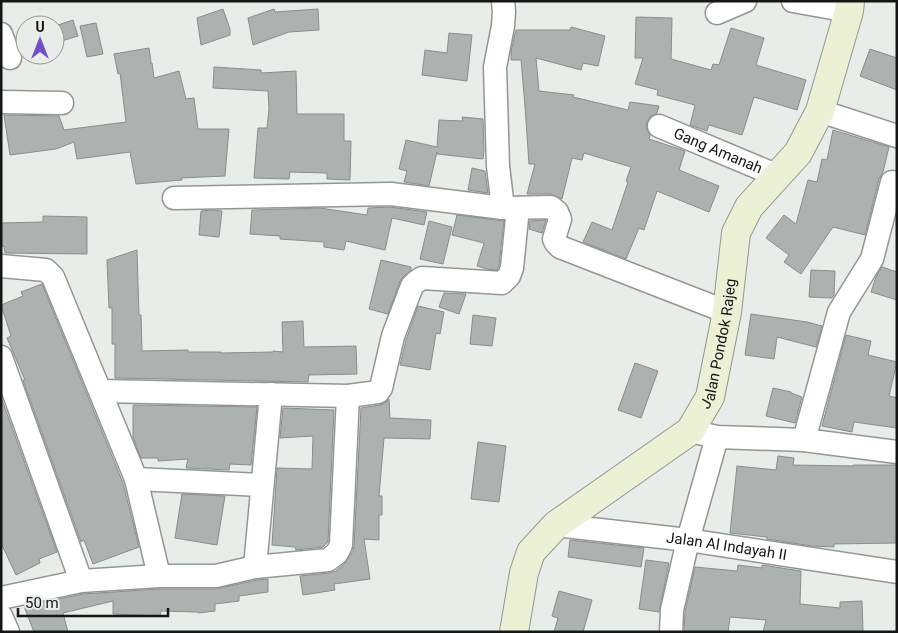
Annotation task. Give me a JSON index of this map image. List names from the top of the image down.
{
  "streets": {
    "main road": ["Jalan Pondok Rajeg"],
    "street": ["Gang Amanah", "Jalan Al Indayah II"]
  },
  "crossings": [
    ["Gang Amanah", "Jalan Pondok Rajeg"],
    ["Jalan Pondok Rajeg", "Jalan Al Indayah II"]
  ],
  "scale_bar": "50 m",
  "north": "top"
}
